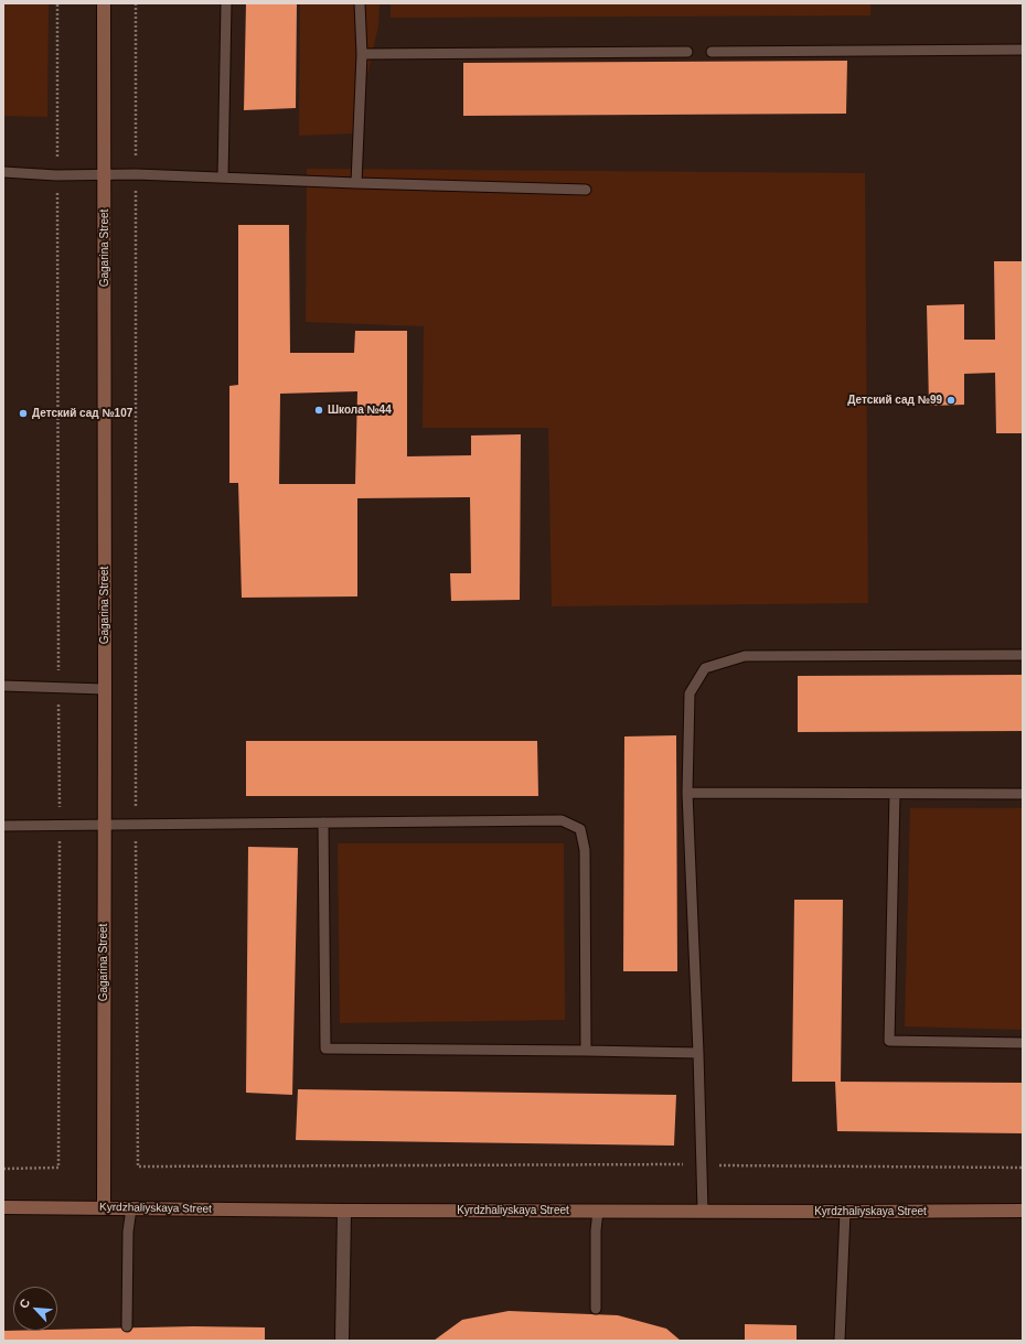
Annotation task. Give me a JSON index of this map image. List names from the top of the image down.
{
  "streets": {
    "street": ["Gagarina Street", "Kyrdzhaliyskaya Street"]
  },
  "crossings": [
    ["Gagarina Street", "Kyrdzhaliyskaya Street"]
  ],
  "places": ["Детский сад №99", "Школа №44", "Детский сад №107"],
  "north": "top left"
}
